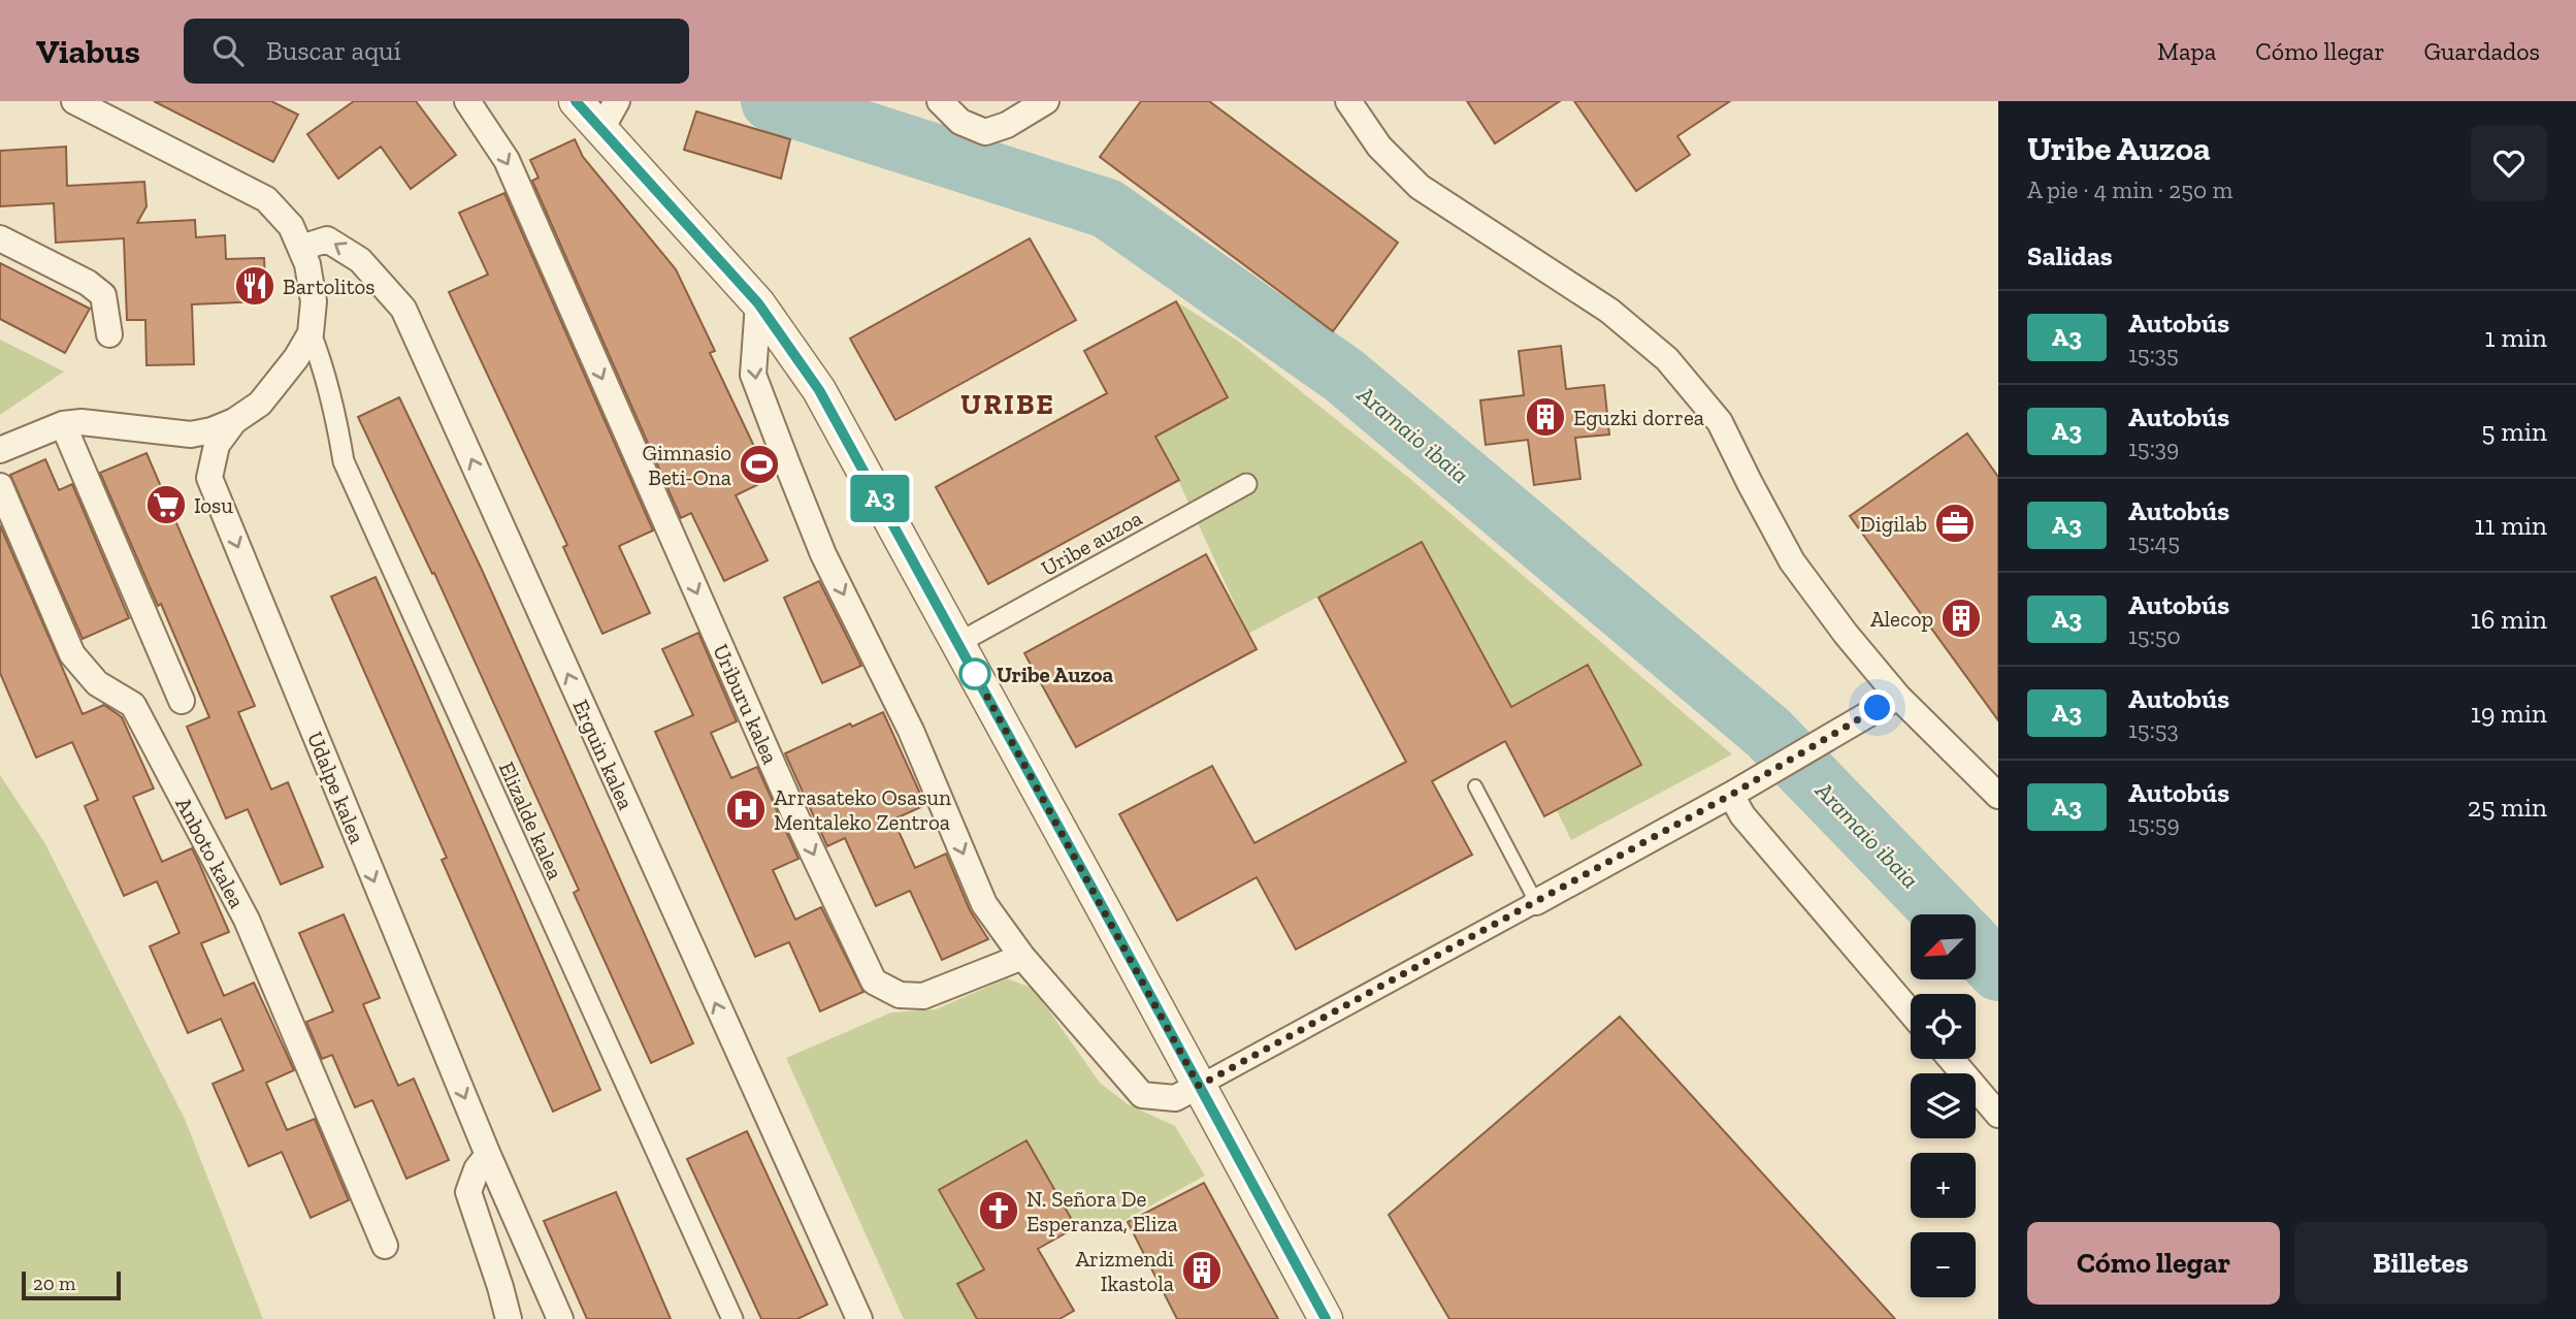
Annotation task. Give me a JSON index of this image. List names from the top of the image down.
{
  "streets": {
    "street": [
      "Uribe auzoa",
      "Uriburu kalea",
      "Erguin kalea",
      "Udalpe kalea",
      "Elizalde kalea",
      "Anboto kalea"
    ]
  },
  "one_way": ["Erguin kalea"],
  "districts": ["URIBE"],
  "water": ["Aramaio ibaia"],
  "places": {
    "restaurant": ["Bartolitos"],
    "building": ["Eguzki dorrea", "Alecop", "Arizmendi Ikastola"],
    "sports": ["Gimnasio Beti-Ona"],
    "supermarket": ["Iosu"],
    "office": ["Digilab"],
    "other": ["Uribe Auzoa"],
    "hospital": ["Arrasateko Osasun Mentaleko Zentroa"],
    "church": ["N. Señora De Esperanza, Eliza"]
  },
  "lines": ["bus line A3"],
  "scale_bar": "20 m",
  "north": "bottom left",
  "page": {
    "header": "Viabus",
    "search": "Buscar aquí",
    "nav": ["Mapa", "Cómo llegar", "Guardados"],
    "on_map": "A3",
    "heading": [
      ["Uribe Auzoa", "A pie · 4 min · 250 m"],
      "Salidas"
    ],
    "list": [
      {
        "mark": "A3",
        "name": "Autobús",
        "note": "15:35",
        "value": "1 min"
      },
      {
        "mark": "A3",
        "name": "Autobús",
        "note": "15:39",
        "value": "5 min"
      },
      {
        "mark": "A3",
        "name": "Autobús",
        "note": "15:45",
        "value": "11 min"
      },
      {
        "mark": "A3",
        "name": "Autobús",
        "note": "15:50",
        "value": "16 min"
      },
      {
        "mark": "A3",
        "name": "Autobús",
        "note": "15:53",
        "value": "19 min"
      },
      {
        "mark": "A3",
        "name": "Autobús",
        "note": "15:59",
        "value": "25 min"
      }
    ],
    "map_buttons": ["+", "−"],
    "buttons": ["Cómo llegar", "Billetes"],
    "scale": "20 m"
  }
}
